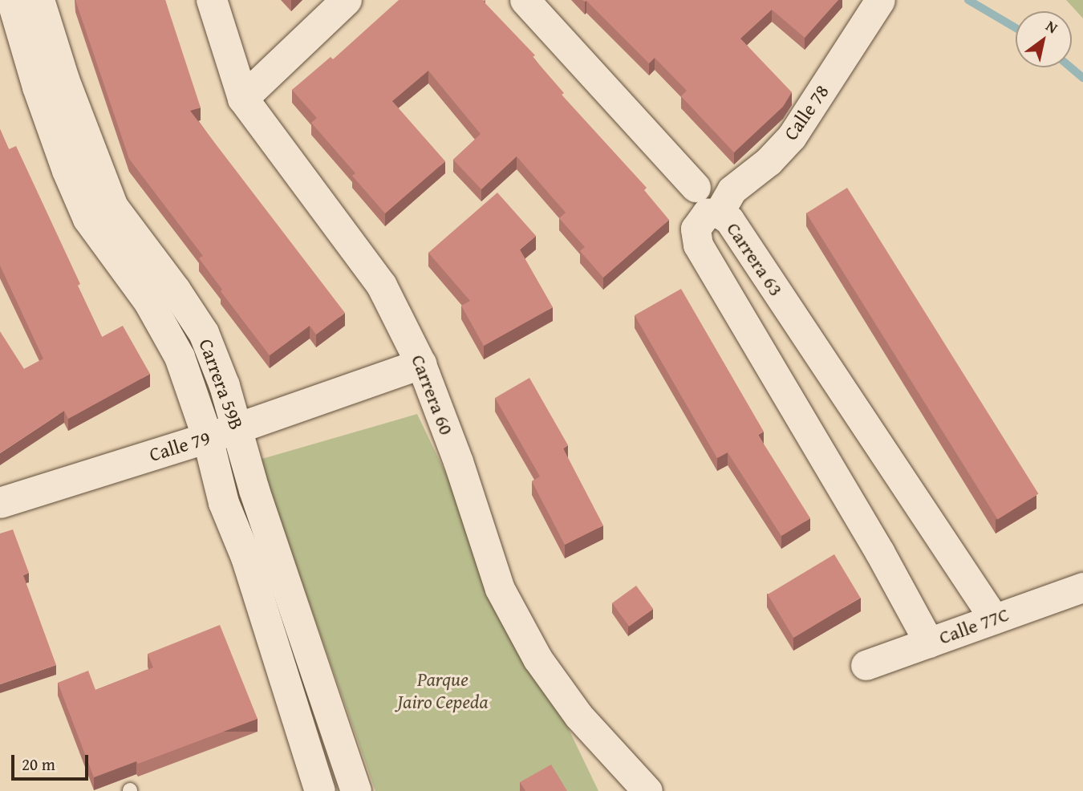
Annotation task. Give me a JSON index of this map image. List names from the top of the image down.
{
  "streets": {
    "street": [
      "Calle 78",
      "Carrera 63",
      "Carrera 59B",
      "Carrera 60",
      "Calle 79",
      "Calle 77C"
    ]
  },
  "crossings": [
    ["Calle 78", "Carrera 63"],
    ["Carrera 63", "Calle 77C"],
    ["Carrera 59B", "Calle 79"],
    ["Carrera 60", "Calle 79"]
  ],
  "parks": ["Parque Jairo Cepeda"],
  "scale_bar": "20 m",
  "north": "top right"
}
